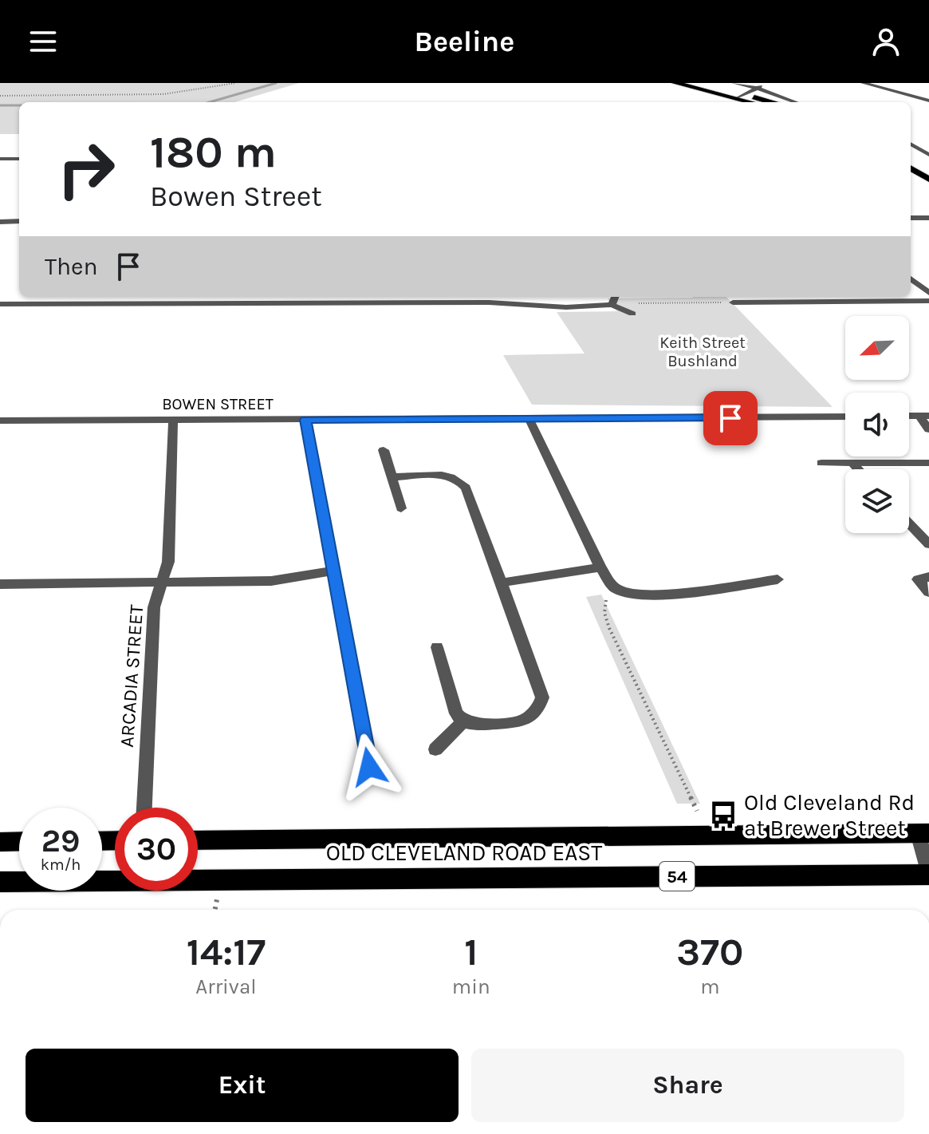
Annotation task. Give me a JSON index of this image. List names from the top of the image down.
{
  "streets": {
    "main road": ["OLD CLEVELAND ROAD EAST", "54"],
    "street": ["BOWEN STREET", "ARCADIA STREET"]
  },
  "crossings": [
    ["BOWEN STREET", "ARCADIA STREET"]
  ],
  "parks": ["Keith Street Bushland"],
  "places": {
    "bus stop": ["Old Cleveland Rd at Brewer Street"]
  },
  "north": "bottom left",
  "page": {
    "header": "Beeline",
    "turn": ["180 m", "Bowen Street"],
    "then": "Then",
    "speed": "29 km/h",
    "limit": "30",
    "eta": [
      "14:17",
      "Arrival",
      "1",
      "min",
      "370",
      "m"
    ],
    "buttons": ["Exit", "Share"]
  }
}
